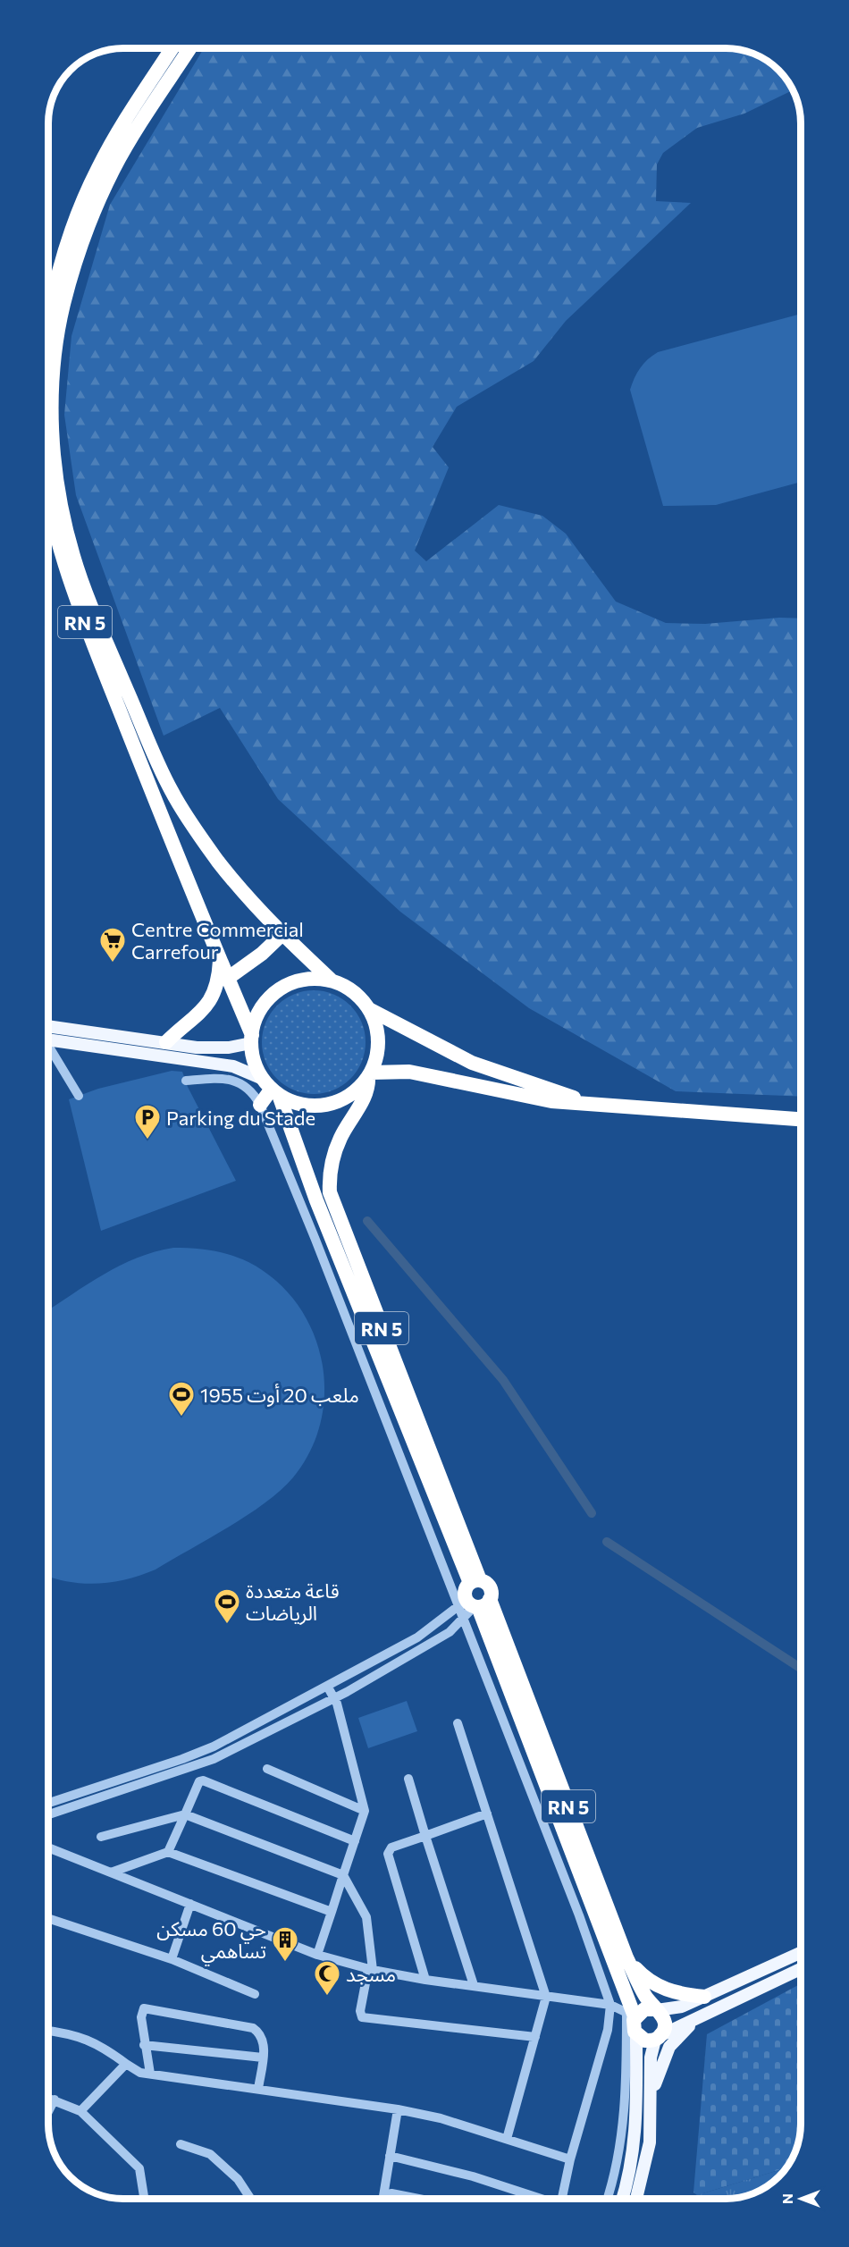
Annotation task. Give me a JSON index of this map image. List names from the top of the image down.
{
  "streets": {
    "highway": ["RN 5"]
  },
  "places": {
    "supermarket": ["Centre Commercial Carrefour"],
    "parking": ["Parking du Stade"],
    "sports": ["ملعب 20 أوت 1955", "قاعة متعددة الرياضات"],
    "building": ["حي 60 مسكن تساهمي"],
    "mosque": ["مسجد"]
  },
  "north": "left"
}
